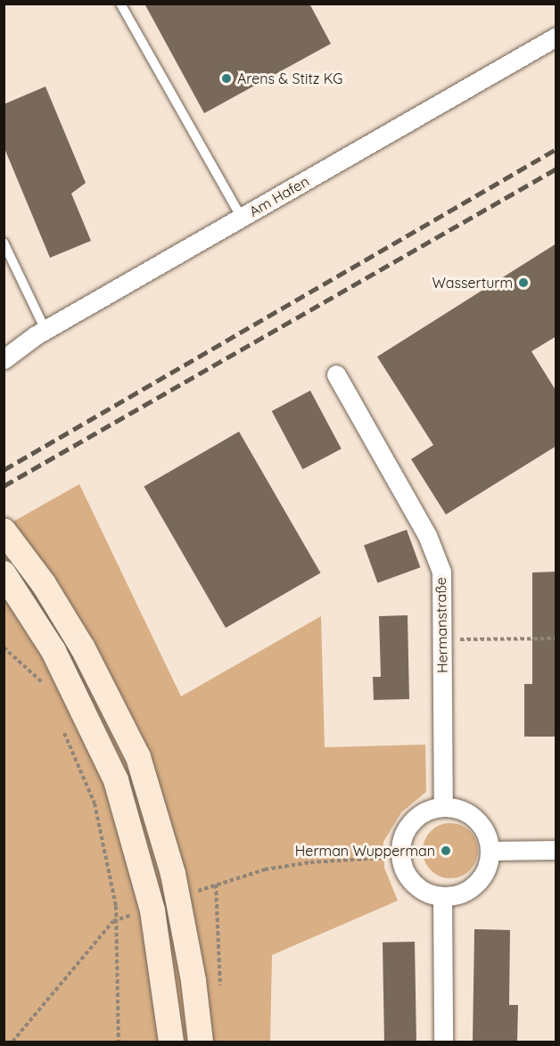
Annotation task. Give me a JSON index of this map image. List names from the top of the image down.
{
  "streets": {
    "street": ["Am Hafen", "Hermanstraße"]
  },
  "places": ["Arens & Stitz KG", "Wasserturm", "Herman Wupperman"]
}
